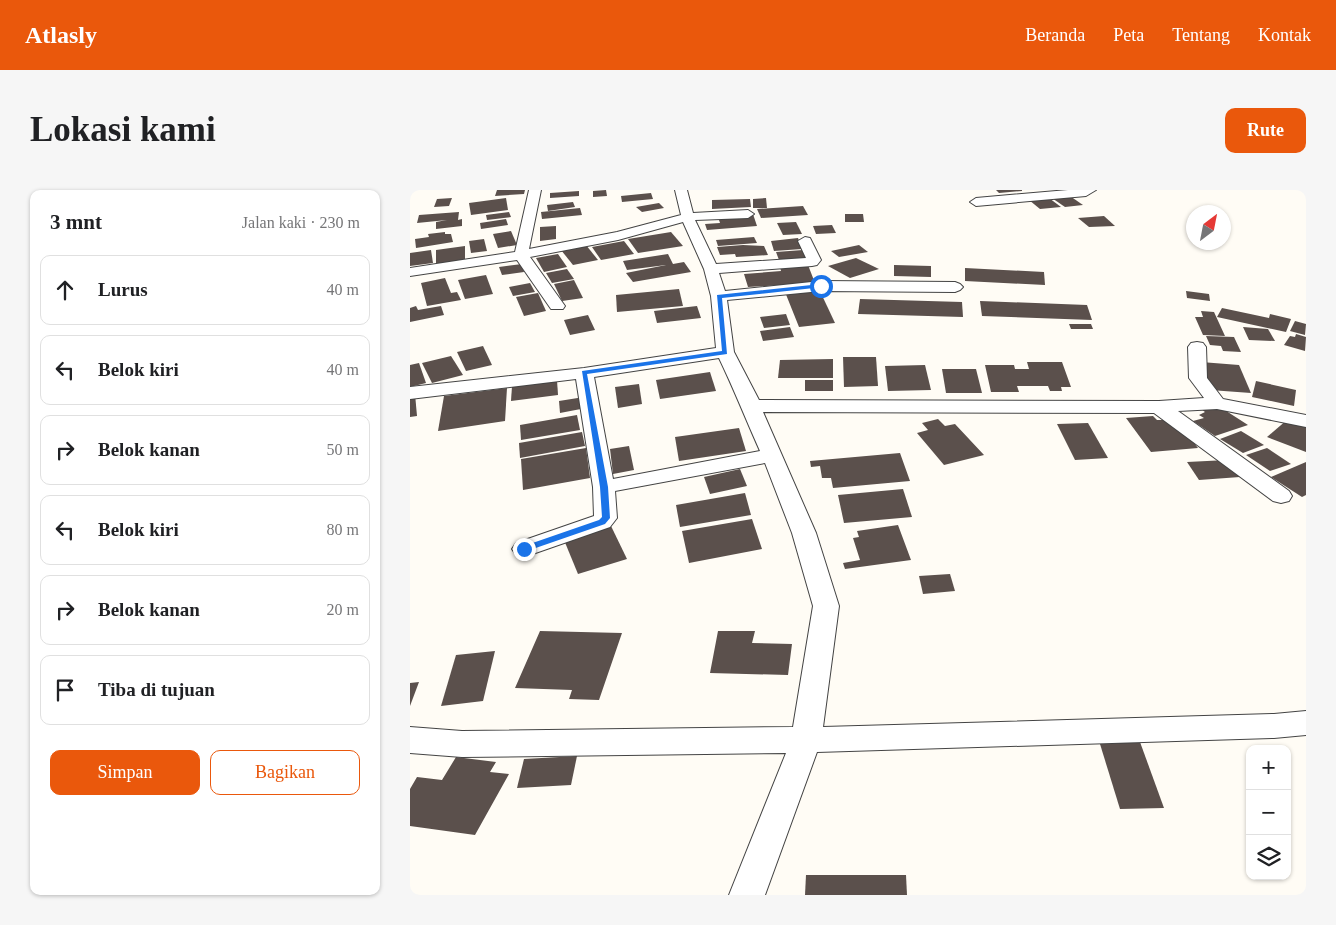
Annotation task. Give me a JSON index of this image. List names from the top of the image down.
{
  "north": "top right",
  "page": {
    "header": "Atlasly",
    "nav": [
      "Beranda",
      "Peta",
      "Tentang",
      "Kontak"
    ],
    "buttons": [
      "Rute",
      ["Simpan", "Bagikan"]
    ],
    "title": "Lokasi kami",
    "heading": ["3 mnt", "Jalan kaki · 230 m"],
    "list": [
      ["Lurus", "40 m"],
      ["Belok kiri", "40 m"],
      ["Belok kanan", "50 m"],
      ["Belok kiri", "80 m"],
      ["Belok kanan", "20 m"],
      "Tiba di tujuan"
    ],
    "map_buttons": ["+", "−"]
  }
}
